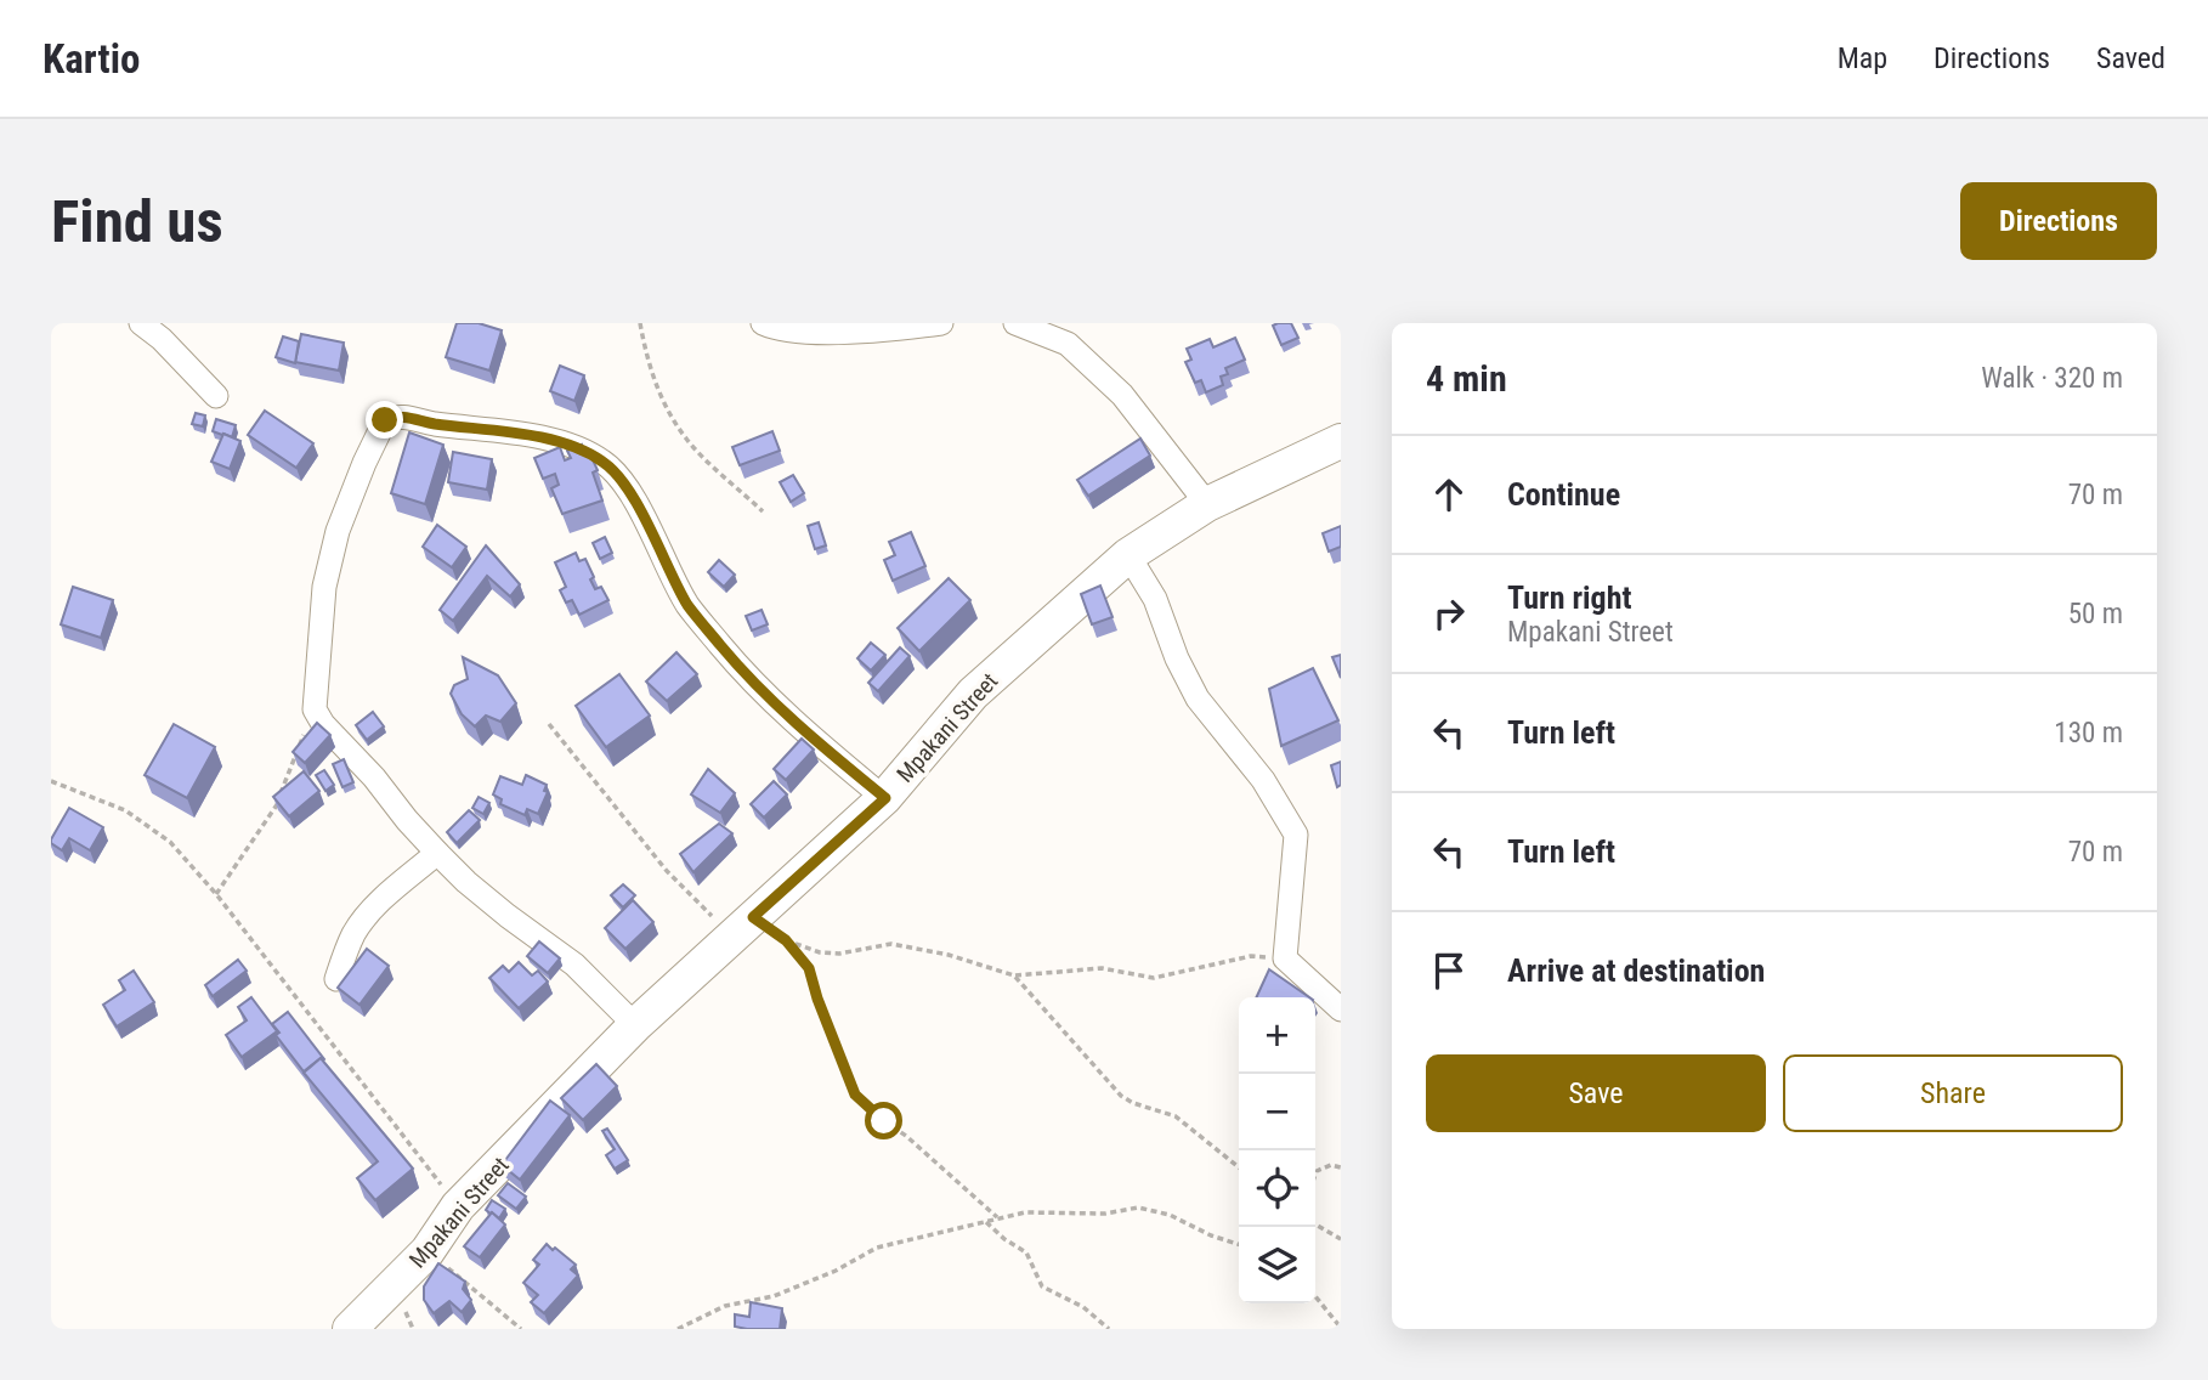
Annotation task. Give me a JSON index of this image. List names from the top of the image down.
{
  "streets": {
    "street": ["Mpakani Street"]
  },
  "page": {
    "header": "Kartio",
    "nav": ["Map", "Directions", "Saved"],
    "buttons": [
      "Directions",
      ["Save", "Share"]
    ],
    "title": "Find us",
    "heading": ["4 min", "Walk · 320 m"],
    "list": [
      ["Continue", "70 m"],
      ["Turn right", "Mpakani Street", "50 m"],
      ["Turn left", "130 m"],
      ["Turn left", "70 m"],
      "Arrive at destination"
    ],
    "map_buttons": ["+", "−"]
  }
}
